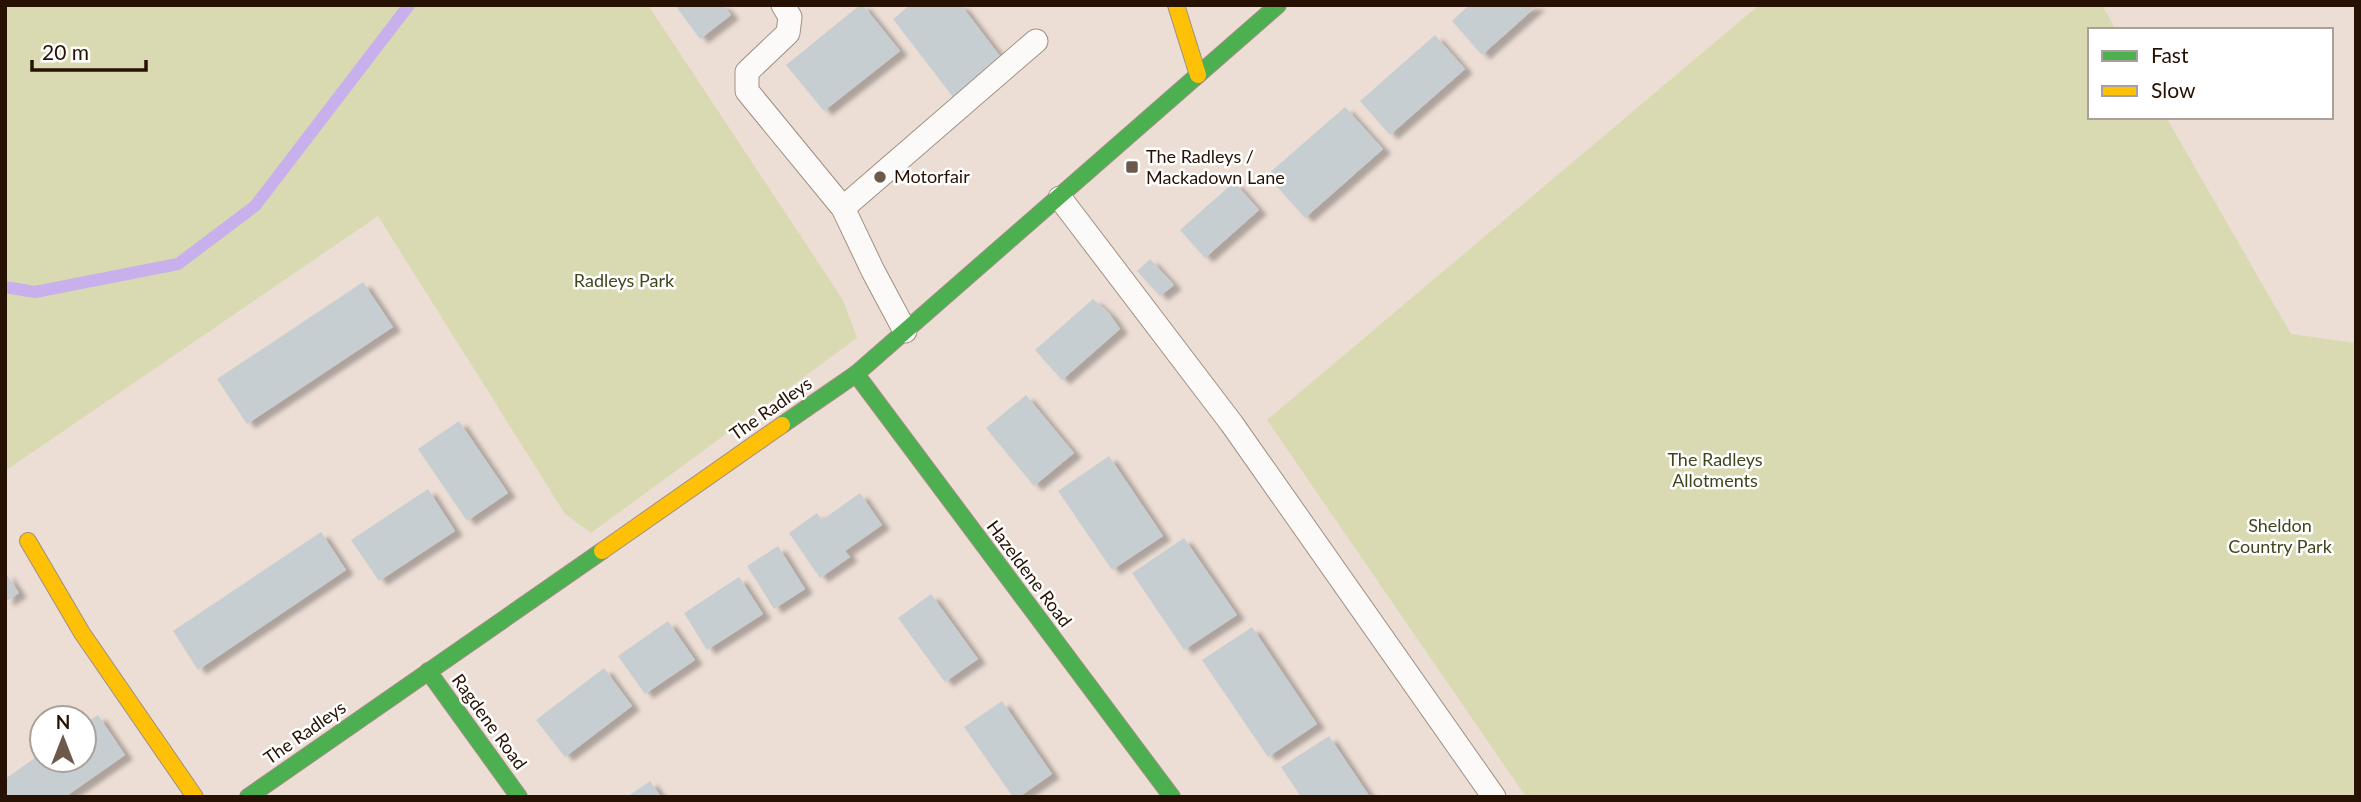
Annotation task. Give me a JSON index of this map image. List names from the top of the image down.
{
  "streets": {
    "street": ["The Radleys", "Hazeldene Road", "Ragdene Road"]
  },
  "crossings": [
    ["The Radleys", "Hazeldene Road"],
    ["The Radleys", "Ragdene Road"]
  ],
  "parks": ["Radleys Park", "The Radleys Allotments", "Sheldon Country Park"],
  "places": {
    "transit": ["The Radleys / Mackadown Lane"],
    "other": ["Motorfair"]
  },
  "legend": ["Fast", "Slow"],
  "scale_bar": "20 m",
  "north": "top"
}
